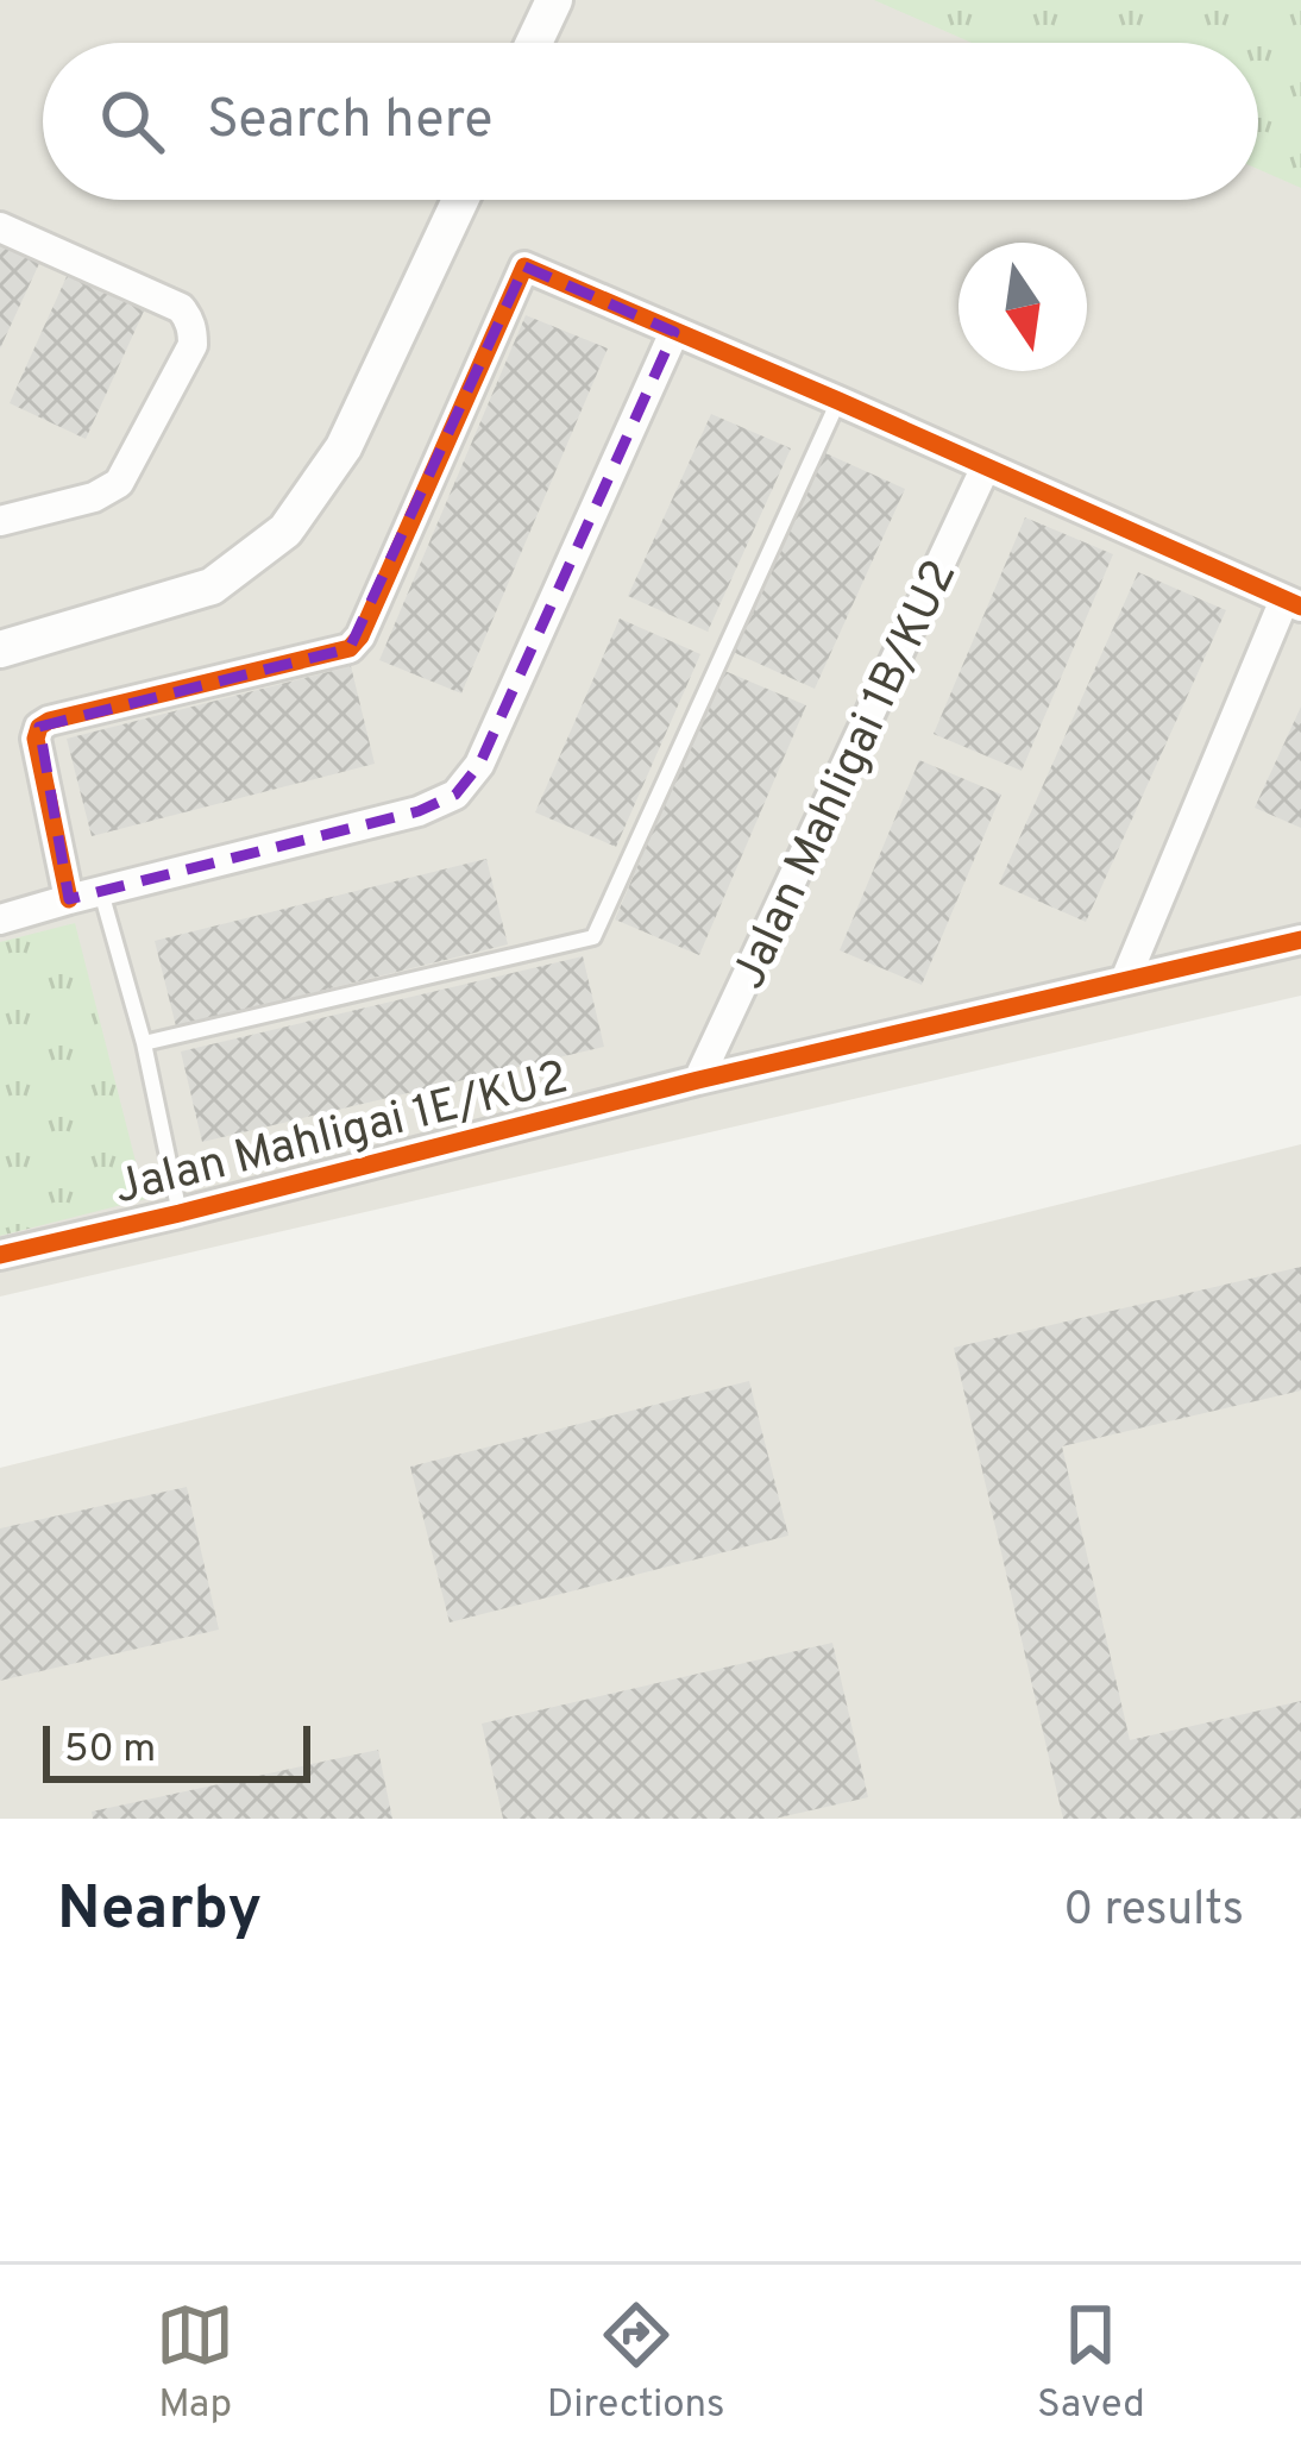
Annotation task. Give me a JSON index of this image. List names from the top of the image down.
{
  "streets": {
    "street": ["Jalan Mahligai 1B/KU2", "Jalan Mahligai 1E/KU2"]
  },
  "crossings": [
    ["Jalan Mahligai 1B/KU2", "Jalan Mahligai 1E/KU2"]
  ],
  "scale_bar": "50 m",
  "north": "bottom",
  "page": {
    "search": "Search here",
    "scale": "50 m",
    "heading": ["Nearby", "0 results"],
    "nav": ["Map", "Directions", "Saved"]
  }
}
